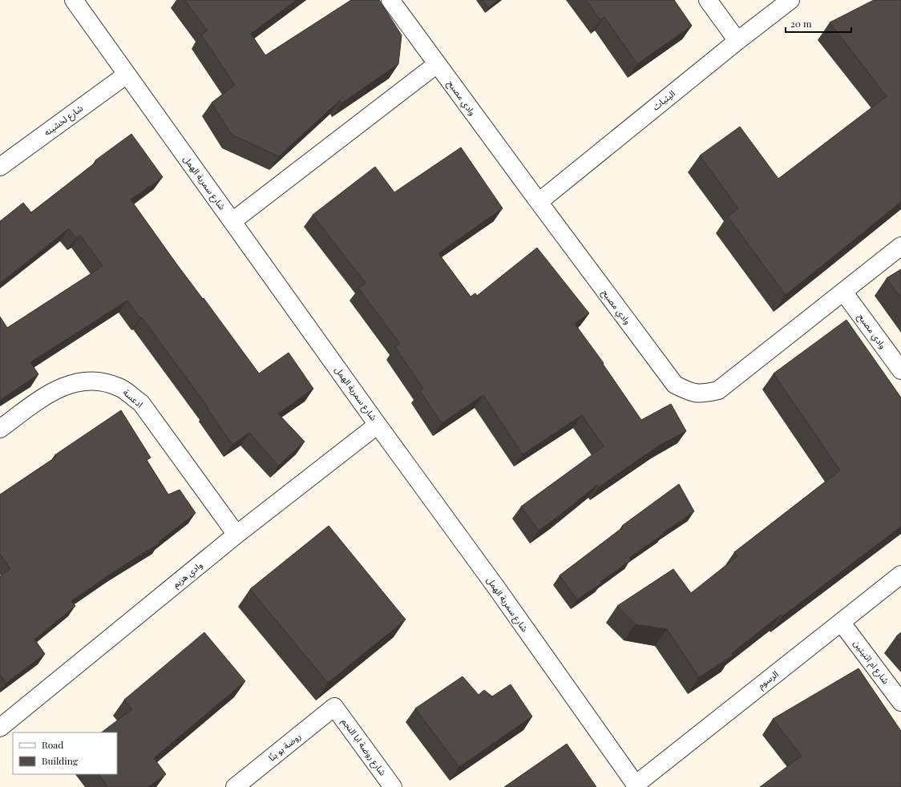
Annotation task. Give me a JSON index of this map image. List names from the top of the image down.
{
  "streets": {
    "street": [
      "وادي مصبح",
      "اليثياث",
      "شارع لخشينه",
      "شارع سمرية الهمل",
      "ادعسة",
      "وادي هزيم",
      "شارع ام اثنيتين",
      "الرسوم",
      "روضة بو بنّا",
      "شارع روضة ابا النجم"
    ]
  },
  "crossings": [
    ["وادي مصبح", "اليثياث"],
    ["شارع لخشينه", "شارع سمرية الهمل"],
    ["شارع سمرية الهمل", "وادي هزيم"],
    ["شارع سمرية الهمل", "الرسوم"],
    ["ادعسة", "وادي هزيم"],
    ["شارع ام اثنيتين", "الرسوم"],
    ["روضة بو بنّا", "شارع روضة ابا النجم"]
  ],
  "legend": ["Road", "Building"],
  "scale_bar": "20 m"
}
